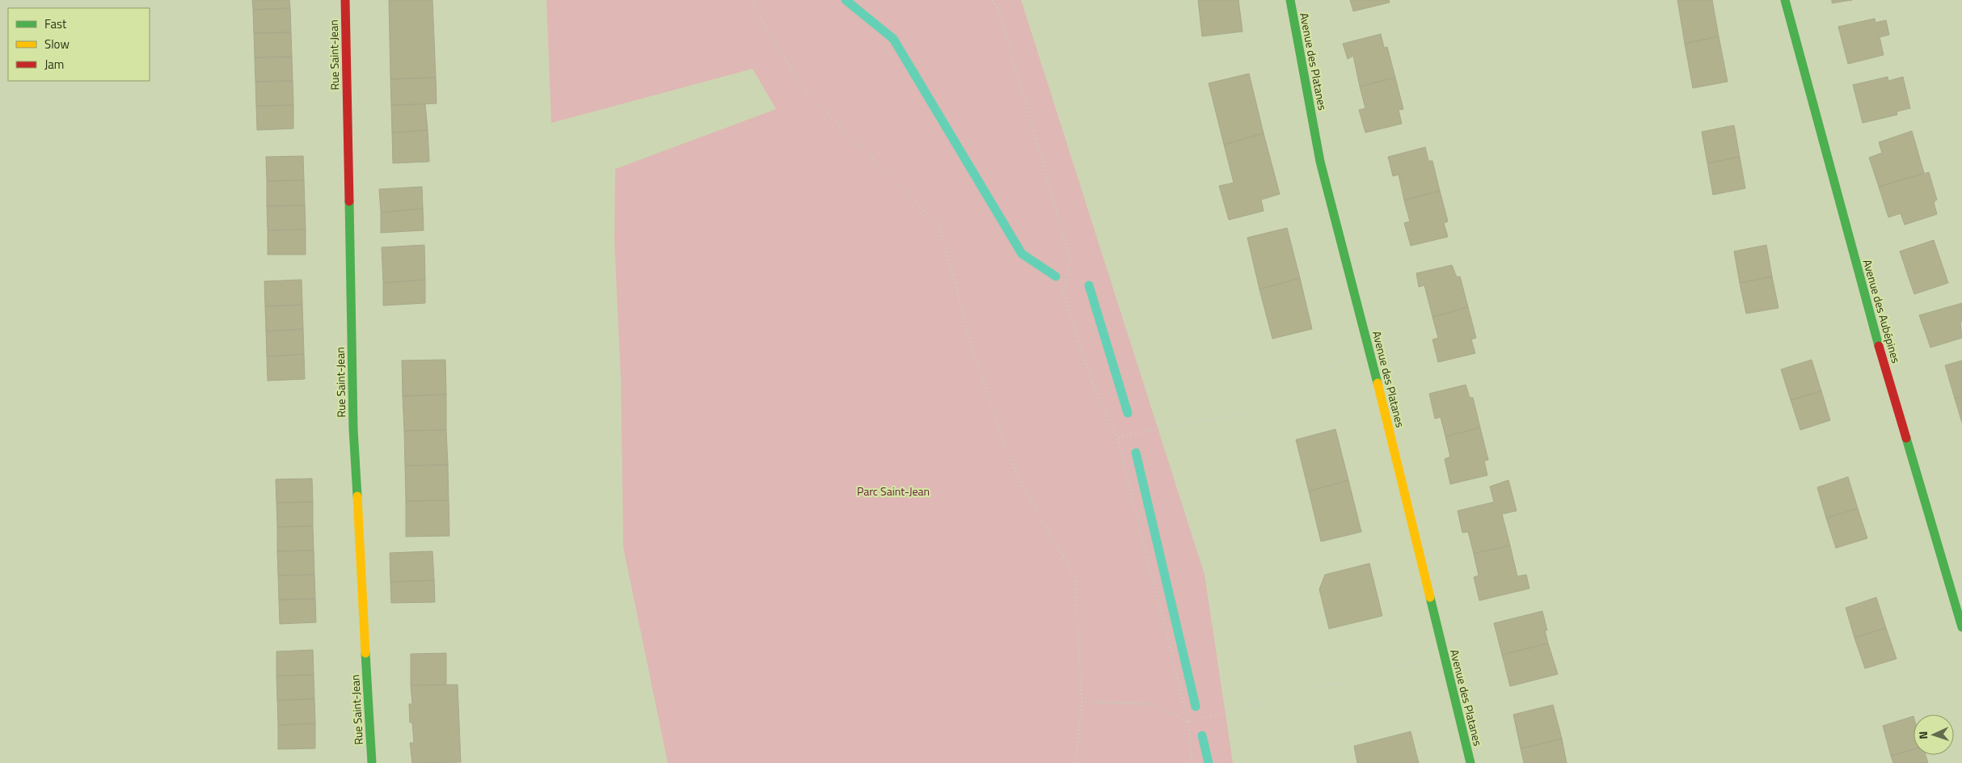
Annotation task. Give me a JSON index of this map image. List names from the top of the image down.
{
  "streets": {
    "street": ["Rue Saint-Jean", "Avenue des Platanes", "Avenue des Aubépines"]
  },
  "parks": ["Parc Saint-Jean"],
  "legend": ["Fast", "Slow", "Jam"],
  "north": "left"
}
